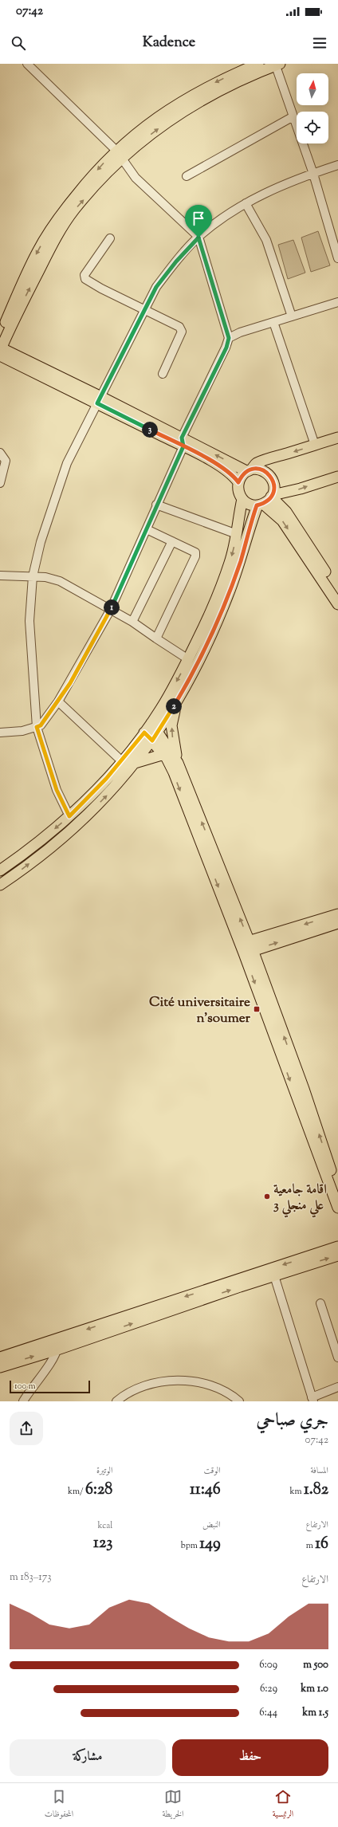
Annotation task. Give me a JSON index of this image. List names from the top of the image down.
{
  "places": {
    "transit": ["Cité universitaire n'soumer"],
    "other": ["اقامة جامعية علي منجلي 3"]
  },
  "scale_bar": "100 m",
  "north": "top",
  "page": {
    "status": "07:42",
    "header": "Kadence",
    "pins": ["3", "1", "2"],
    "scale": "100 m",
    "heading": ["جري صباحي", "07:42"],
    "stats": [
      ["المسافة", "1.82 km"],
      ["الوقت", "11:46"],
      ["الوتيرة", "6:28 /km"],
      ["الارتفاع", "16 m"],
      ["النبض", "149 bpm"],
      ["kcal", "123"]
    ],
    "chart": ["الارتفاع", "173–183 m"],
    "list": [
      {
        "name": "500 m",
        "note": "6:09"
      },
      {
        "name": "1.0 km",
        "note": "6:29"
      },
      {
        "name": "1.5 km",
        "note": "6:44"
      }
    ],
    "buttons": ["حفظ", "مشاركة"],
    "tabs": ["الرئيسية", "الخريطة", "المحفوظات"]
  }
}
